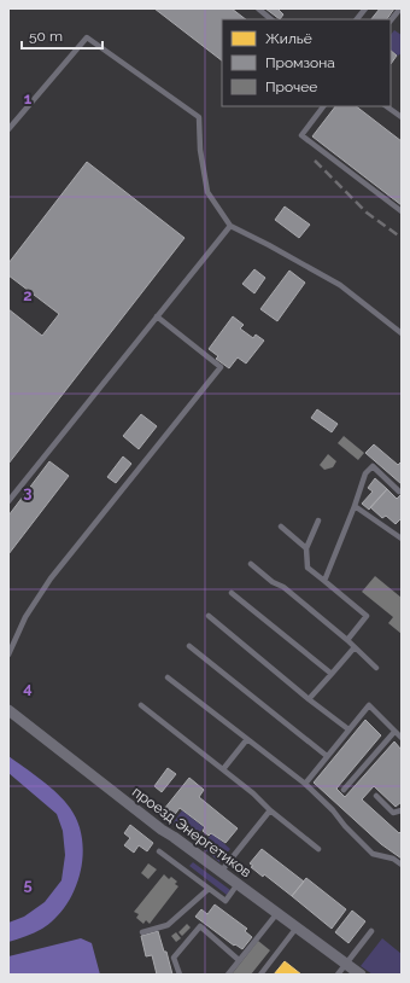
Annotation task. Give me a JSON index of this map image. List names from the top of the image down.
{
  "streets": {
    "street": ["проезд Энергетиков"]
  },
  "legend": ["Жильё", "Промзона", "Прочее"],
  "scale_bar": "50 m",
  "grid": {
    "rows": [
      "1",
      "2",
      "3",
      "4",
      "5"
    ]
  }
}
